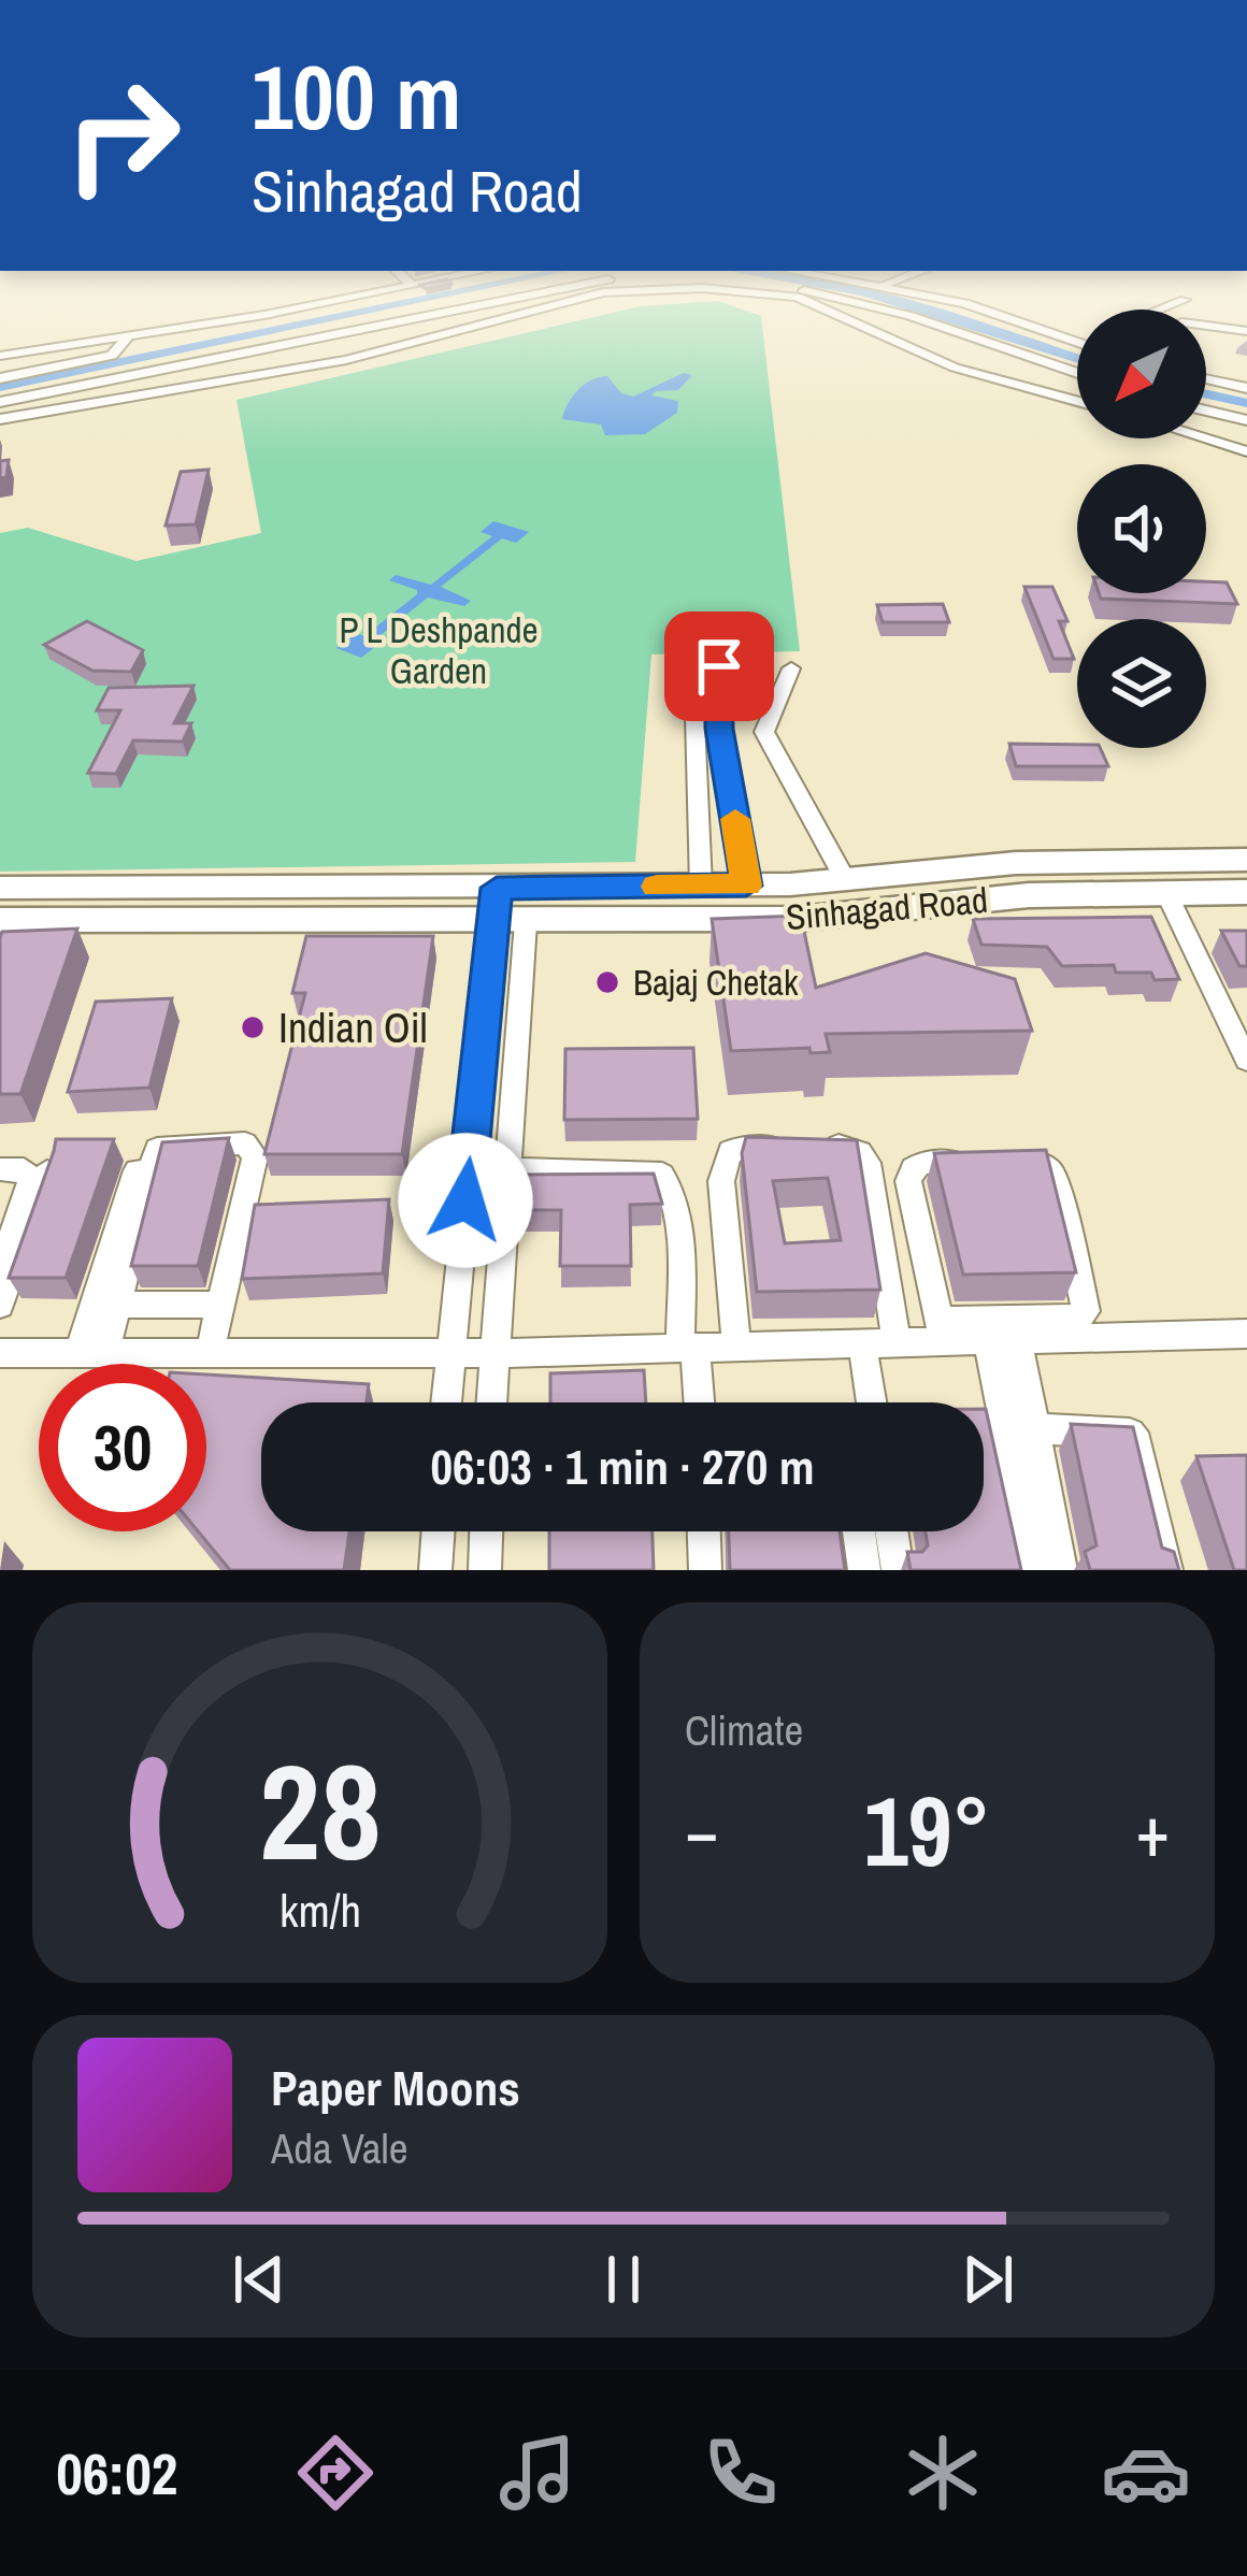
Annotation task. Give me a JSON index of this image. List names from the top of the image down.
{
  "streets": {
    "main road": ["Sinhagad Road"]
  },
  "parks": ["P L Deshpande Garden"],
  "places": ["Bajaj Chetak", "Indian Oil"],
  "north": "bottom left",
  "page": {
    "turn": ["100 m", "Sinhagad Road"],
    "limit": "30",
    "trip": "06:03 · 1 min · 270 m",
    "tile": "Climate",
    "heat": ["−", "19°", "+"],
    "song": ["Paper Moons", "Ada Vale"],
    "tabs": "06:02",
    "gauge": ["28", "km/h"]
  }
}
